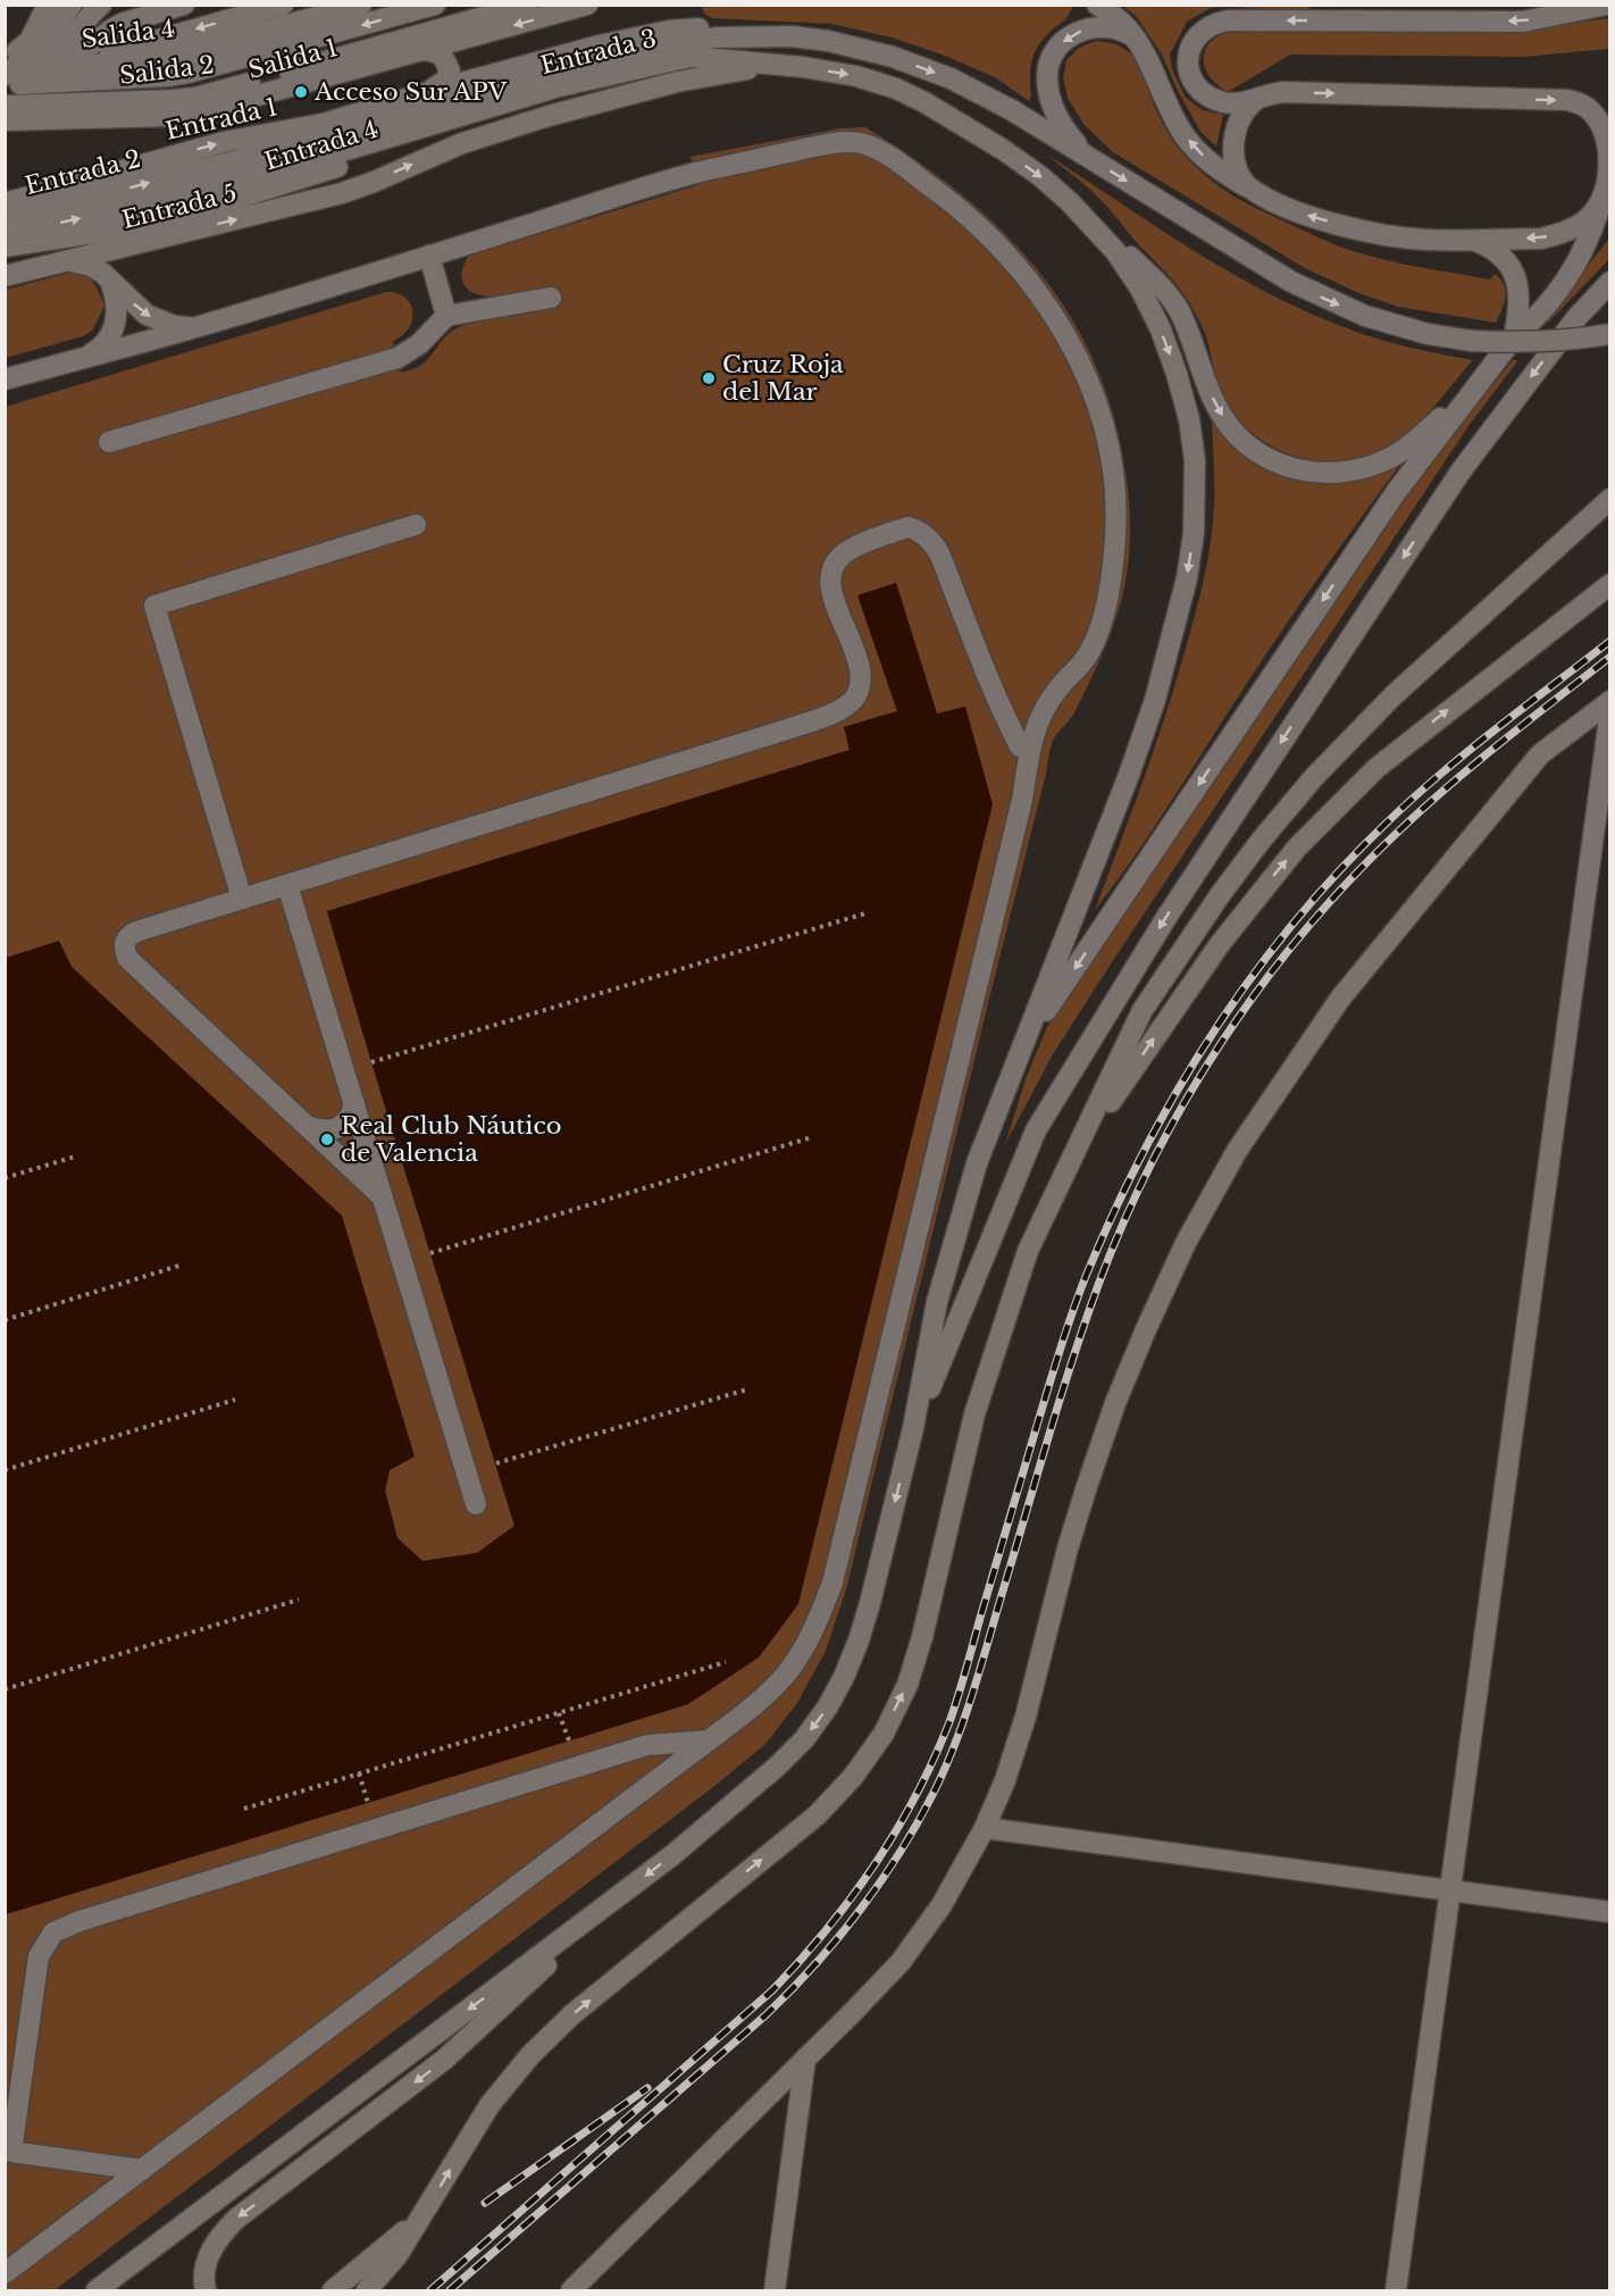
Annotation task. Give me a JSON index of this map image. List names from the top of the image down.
{
  "streets": {
    "street": [
      "Salida 4",
      "Entrada 3",
      "Salida 1",
      "Salida 2",
      "Entrada 1",
      "Entrada 4",
      "Entrada 2",
      "Entrada 5"
    ]
  },
  "crossings": [
    ["Entrada 3", "Entrada 4"],
    ["Entrada 3", "Entrada 5"],
    ["Entrada 1", "Entrada 2"],
    ["Entrada 4", "Entrada 5"]
  ],
  "places": ["Acceso Sur APV", "Cruz Roja del Mar", "Real Club Náutico de Valencia"]
}
